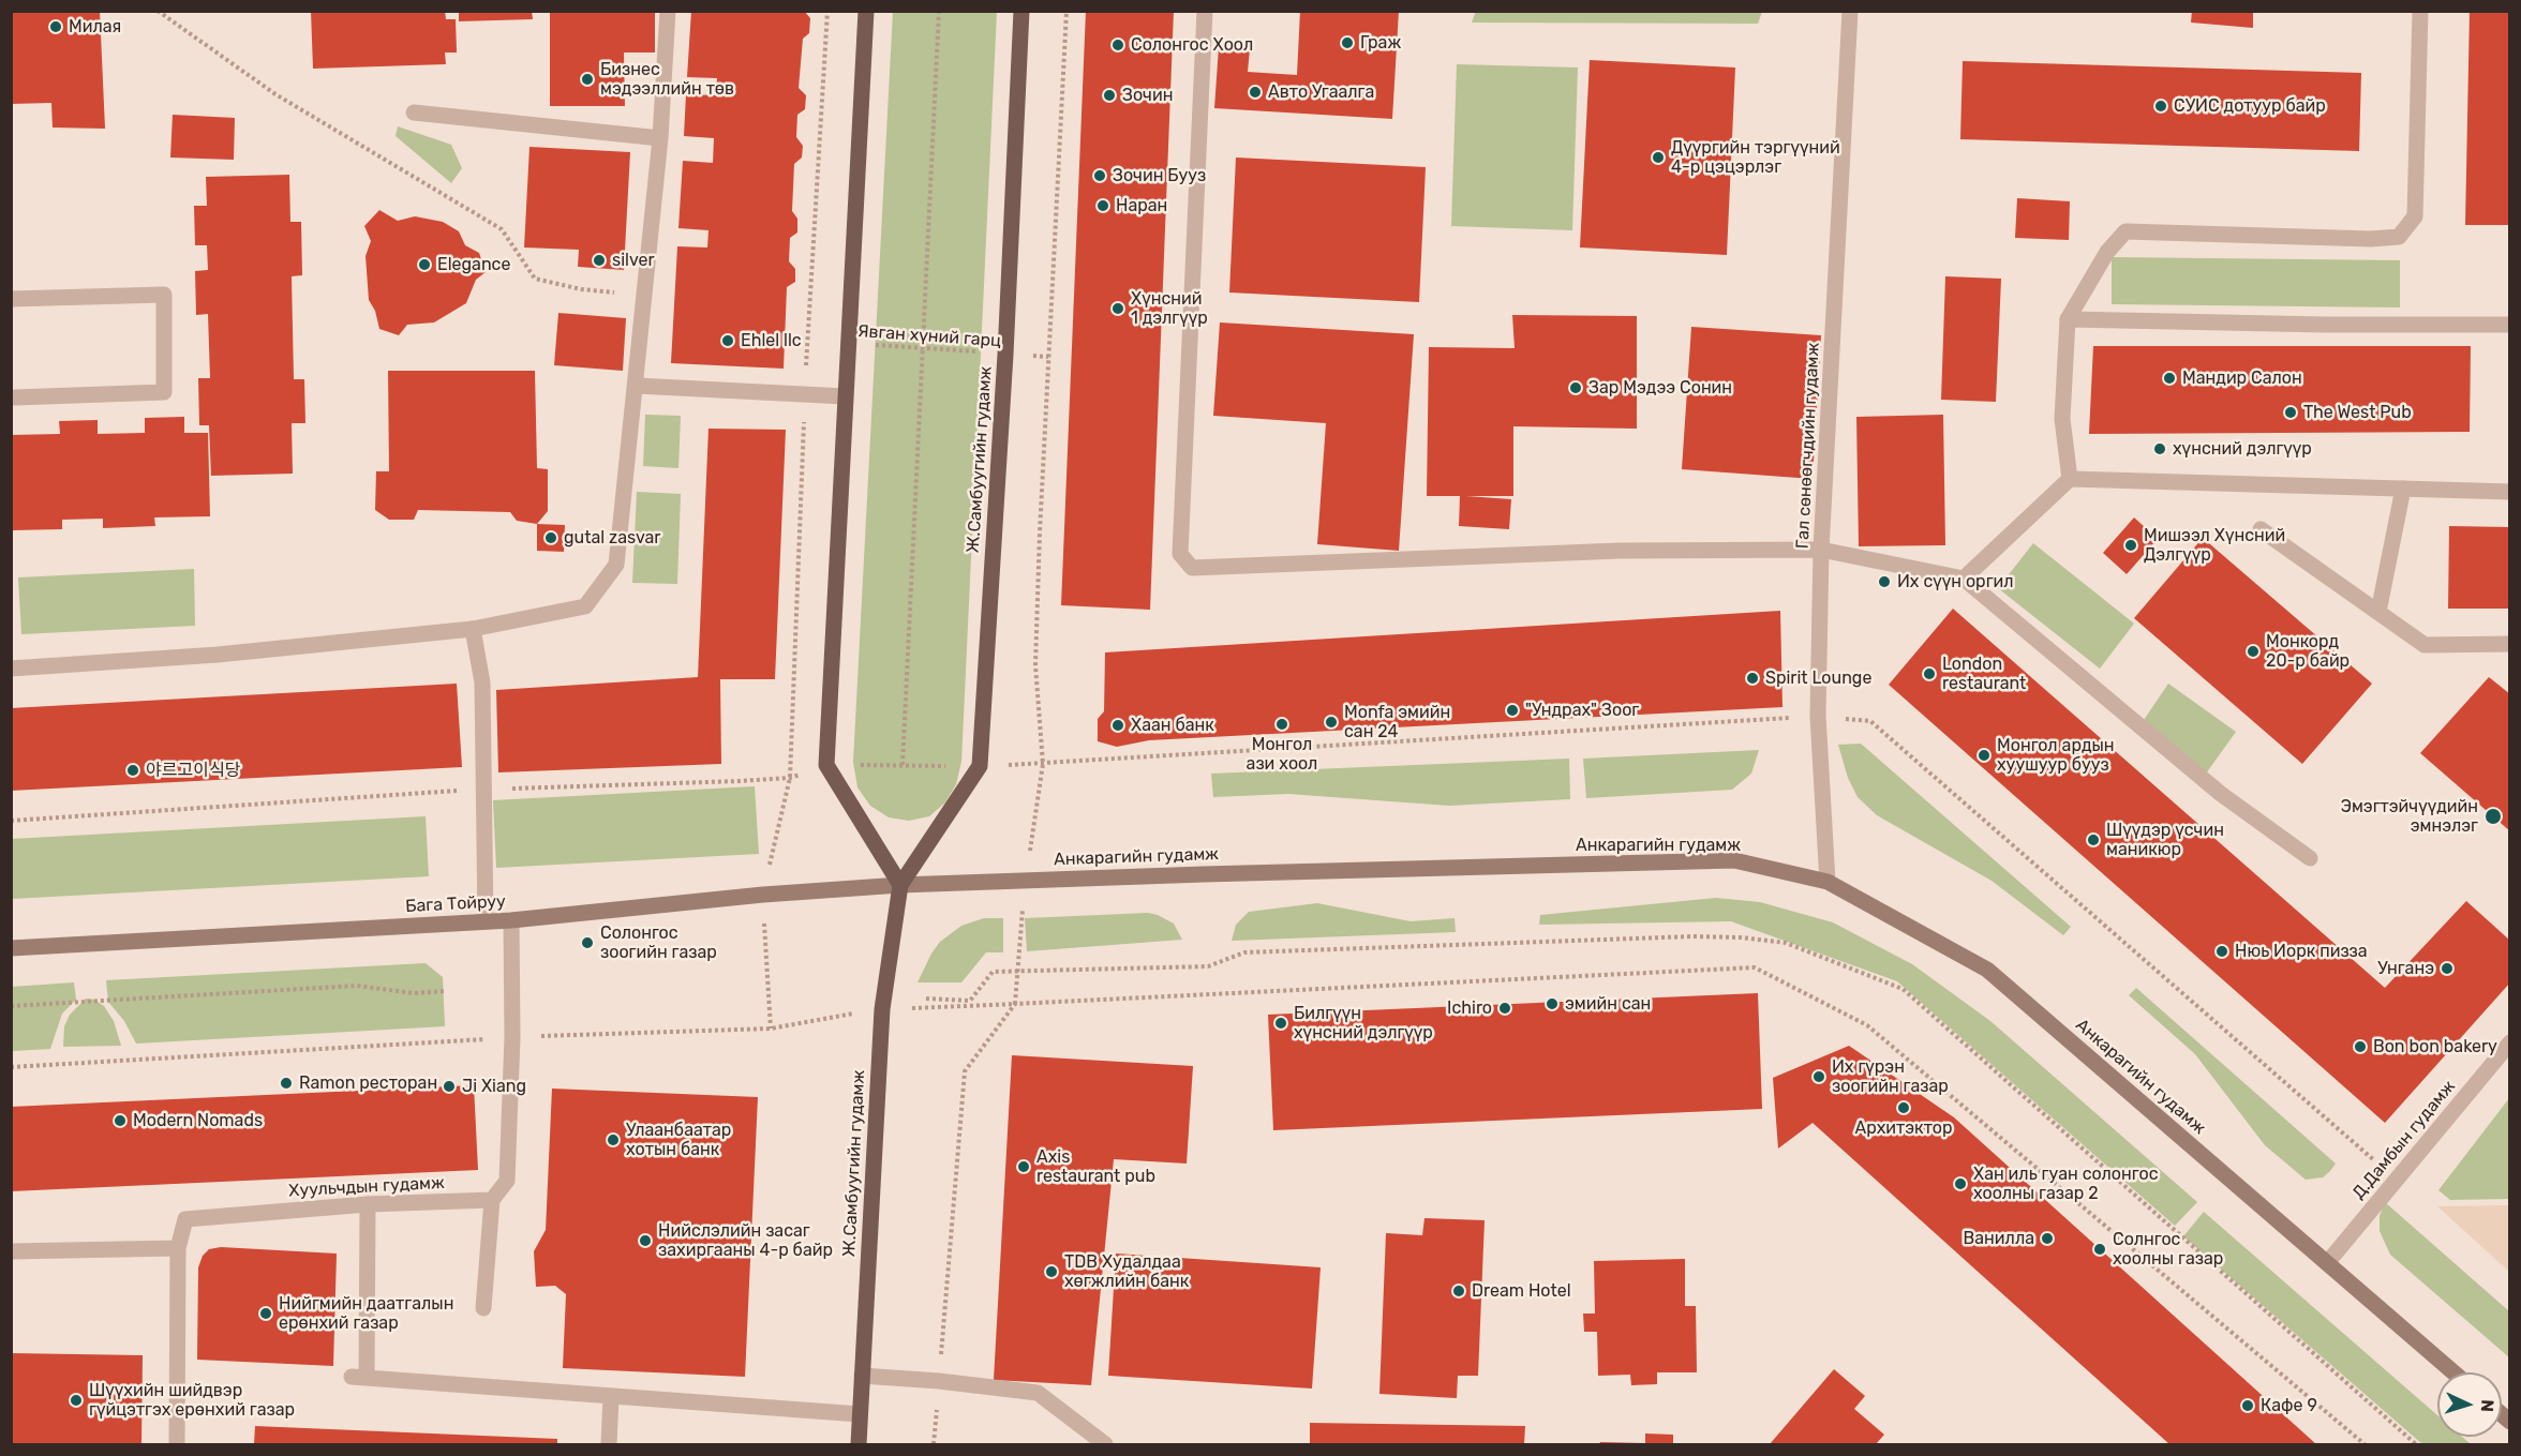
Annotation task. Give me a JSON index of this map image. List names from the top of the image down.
{
  "streets": {
    "main road": ["Ж.Самбуугийн гудамж", "Анкарагийн гудамж", "Бага Тойруу"],
    "street": ["Гал сөнөөгчдийн гудамж", "Д.Дамбын гудамж", "Хуульчдын гудамж"],
    "path": ["Явган хүний гарц"]
  },
  "crossings": [
    ["Явган хүний гарц", "Ж.Самбуугийн гудамж"],
    ["Гал сөнөөгчдийн гудамж", "Анкарагийн гудамж"],
    ["Ж.Самбуугийн гудамж", "Анкарагийн гудамж"],
    ["Ж.Самбуугийн гудамж", "Бага Тойруу"],
    ["Анкарагийн гудамж", "Бага Тойруу"],
    ["Анкарагийн гудамж", "Д.Дамбын гудамж"]
  ],
  "places": [
    "Милая",
    "Граж",
    "Солонгос Хоол",
    "Бизнес мэдээллийн төв",
    "Авто Угаалга",
    "Зочин",
    "СУИС дотуур байр",
    "Дүүргийн тэргүүний 4-р цэцэрлэг",
    "Зочин Бууз",
    "Наран",
    "silver",
    "Elegance",
    "Хүнсний 1 дэлгүүр",
    "Ehlel llc",
    "Мандир Салон",
    "Зар Мэдээ Сонин",
    "The West Pub",
    "хүнсний дэлгүүр",
    "gutal zasvar",
    "Мишээл Хүнсний Дэлгүүр",
    "Их сүүн оргил",
    "Монкорд 20-р байр",
    "London restaurant",
    "Spirit Lounge",
    "\"Ундрах\" Зоог",
    "Monfa эмийн сан 24",
    "Монгол ази хоол",
    "Хаан банк",
    "Монгол ардын хуушуур бууз",
    "야르고이식당",
    "Эмэгтэйчүүдийн эмнэлэг",
    "Шүүдэр үсчин маникюр",
    "Солонгос зоогийн газар",
    "Нюь Иорк пизза",
    "Унганэ",
    "эмийн сан",
    "Ichiro",
    "Билгүүн хүнсний дэлгүүр",
    "Bon bon bakery",
    "Их гүрэн зоогийн газар",
    "Ramon ресторан",
    "Ji Xiang",
    "Архитэктор",
    "Modern Nomads",
    "Улаанбаатар хотын банк",
    "Axis restaurant pub",
    "Хан иль гуан солонгос хоолны газар 2",
    "Ванилла",
    "Нийслэлийн засаг захиргааны 4-р байр",
    "Солнгос хоолны газар",
    "TDB Худалдаа хөгжлийн банк",
    "Dream Hotel",
    "Нийгмийн даатгалын ерөнхий газар",
    "Шүүхийн шийдвэр гүйцэтгэх ерөнхий газар",
    "Кафе 9"
  ],
  "north": "right"
}
